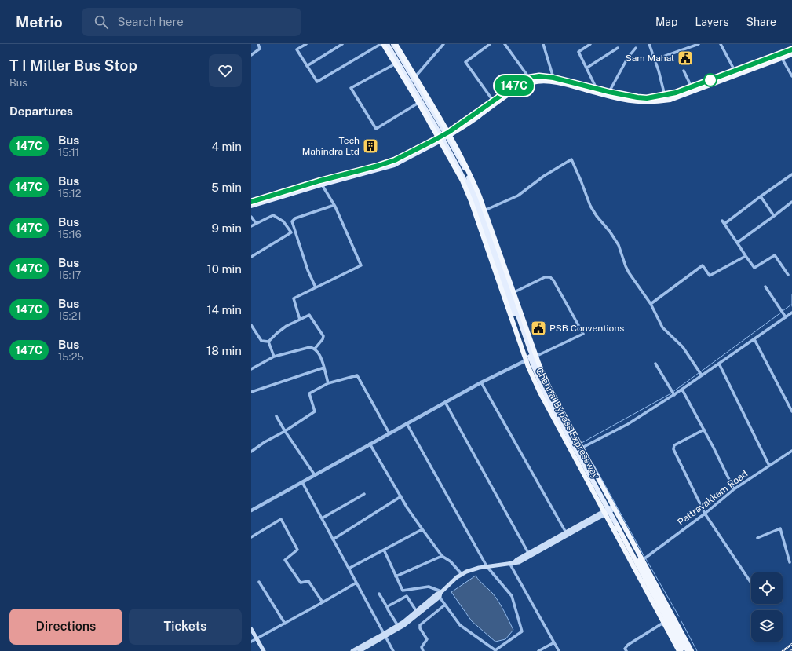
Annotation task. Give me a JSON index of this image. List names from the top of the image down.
{
  "streets": {
    "highway": ["Chennai Bypass Expressway"],
    "street": ["Pattravakkam Road"]
  },
  "places": {
    "public building": ["Sam Mahal", "PSB Conventions"],
    "building": ["Tech Mahindra Ltd"]
  },
  "lines": ["bus line 147C"],
  "page": {
    "header": "Metrio",
    "search": "Search here",
    "nav": ["Map", "Layers", "Share"],
    "heading": [
      ["T I Miller Bus Stop", "Bus"],
      "Departures"
    ],
    "on_map": "147C",
    "list": [
      {
        "mark": "147C",
        "name": "Bus",
        "note": "15:11",
        "value": "4 min"
      },
      {
        "mark": "147C",
        "name": "Bus",
        "note": "15:12",
        "value": "5 min"
      },
      {
        "mark": "147C",
        "name": "Bus",
        "note": "15:16",
        "value": "9 min"
      },
      {
        "mark": "147C",
        "name": "Bus",
        "note": "15:17",
        "value": "10 min"
      },
      {
        "mark": "147C",
        "name": "Bus",
        "note": "15:21",
        "value": "14 min"
      },
      {
        "mark": "147C",
        "name": "Bus",
        "note": "15:25",
        "value": "18 min"
      }
    ],
    "buttons": ["Directions", "Tickets"]
  }
}
